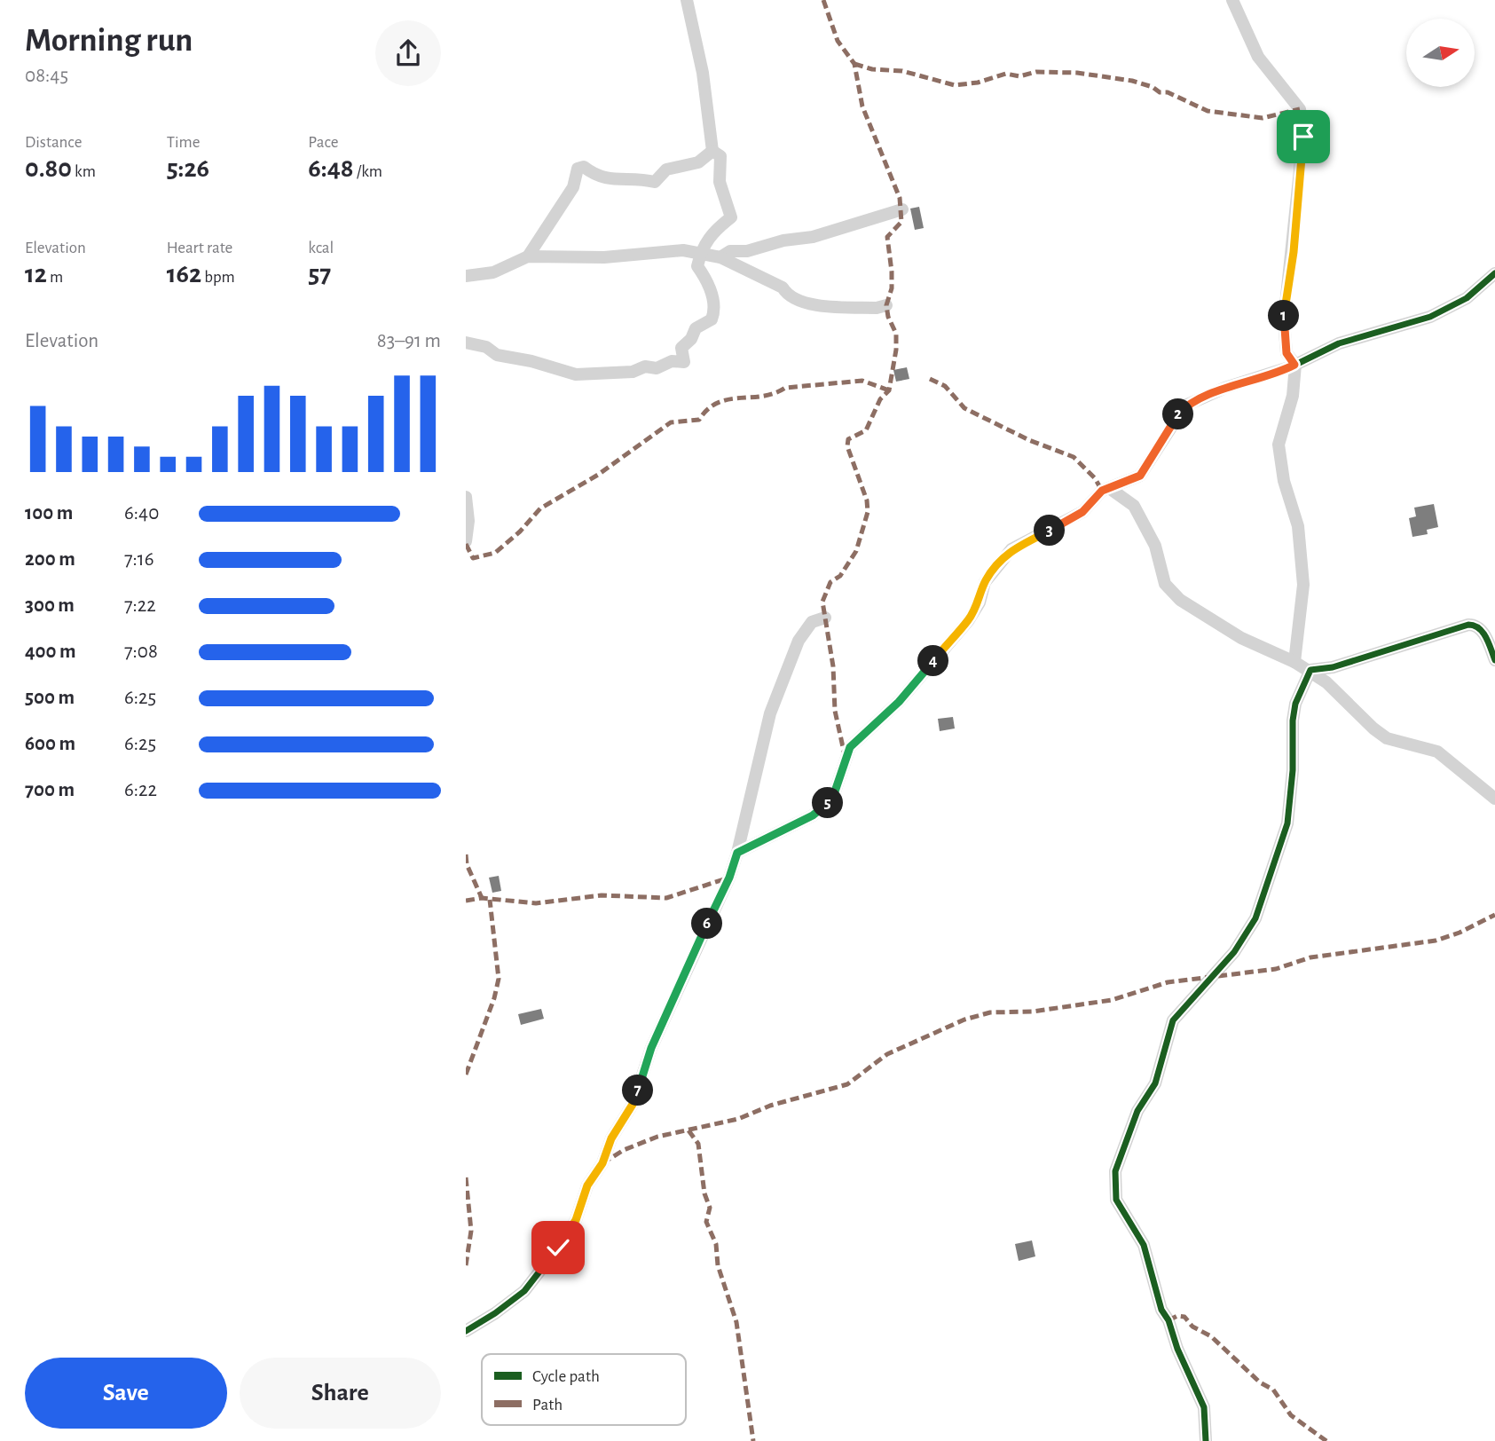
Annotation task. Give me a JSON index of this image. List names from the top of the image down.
{
  "legend": ["Cycle path", "Path"],
  "north": "right",
  "page": {
    "heading": ["Morning run", "08:45"],
    "stats": [
      ["Distance", "0.80 km"],
      ["Time", "5:26"],
      ["Pace", "6:48 /km"],
      ["Elevation", "12 m"],
      ["Heart rate", "162 bpm"],
      ["kcal", "57"]
    ],
    "pins": [
      "1",
      "2",
      "3",
      "4",
      "5",
      "6",
      "7"
    ],
    "chart": ["Elevation", "83–91 m"],
    "list": [
      {
        "name": "100 m",
        "note": "6:40"
      },
      {
        "name": "200 m",
        "note": "7:16"
      },
      {
        "name": "300 m",
        "note": "7:22"
      },
      {
        "name": "400 m",
        "note": "7:08"
      },
      {
        "name": "500 m",
        "note": "6:25"
      },
      {
        "name": "600 m",
        "note": "6:25"
      },
      {
        "name": "700 m",
        "note": "6:22"
      }
    ],
    "buttons": ["Save", "Share"]
  }
}
